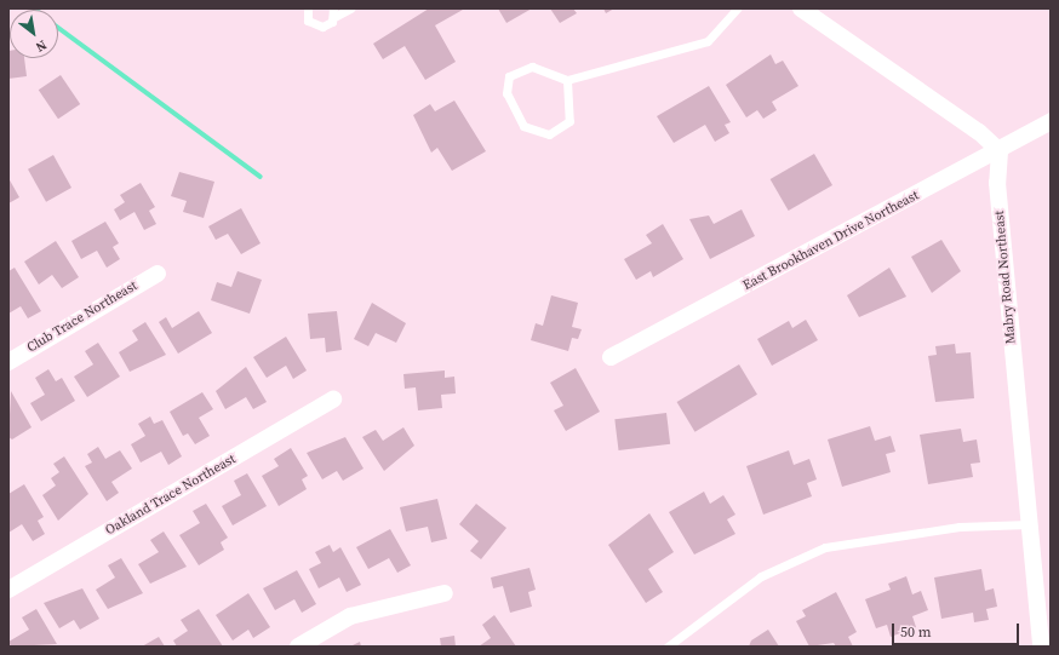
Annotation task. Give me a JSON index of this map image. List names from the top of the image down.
{
  "streets": {
    "street": [
      "East Brookhaven Drive Northeast",
      "Mabry Road Northeast",
      "Club Trace Northeast",
      "Oakland Trace Northeast"
    ]
  },
  "crossings": [
    ["East Brookhaven Drive Northeast", "Mabry Road Northeast"]
  ],
  "scale_bar": "50 m",
  "north": "bottom right"
}
